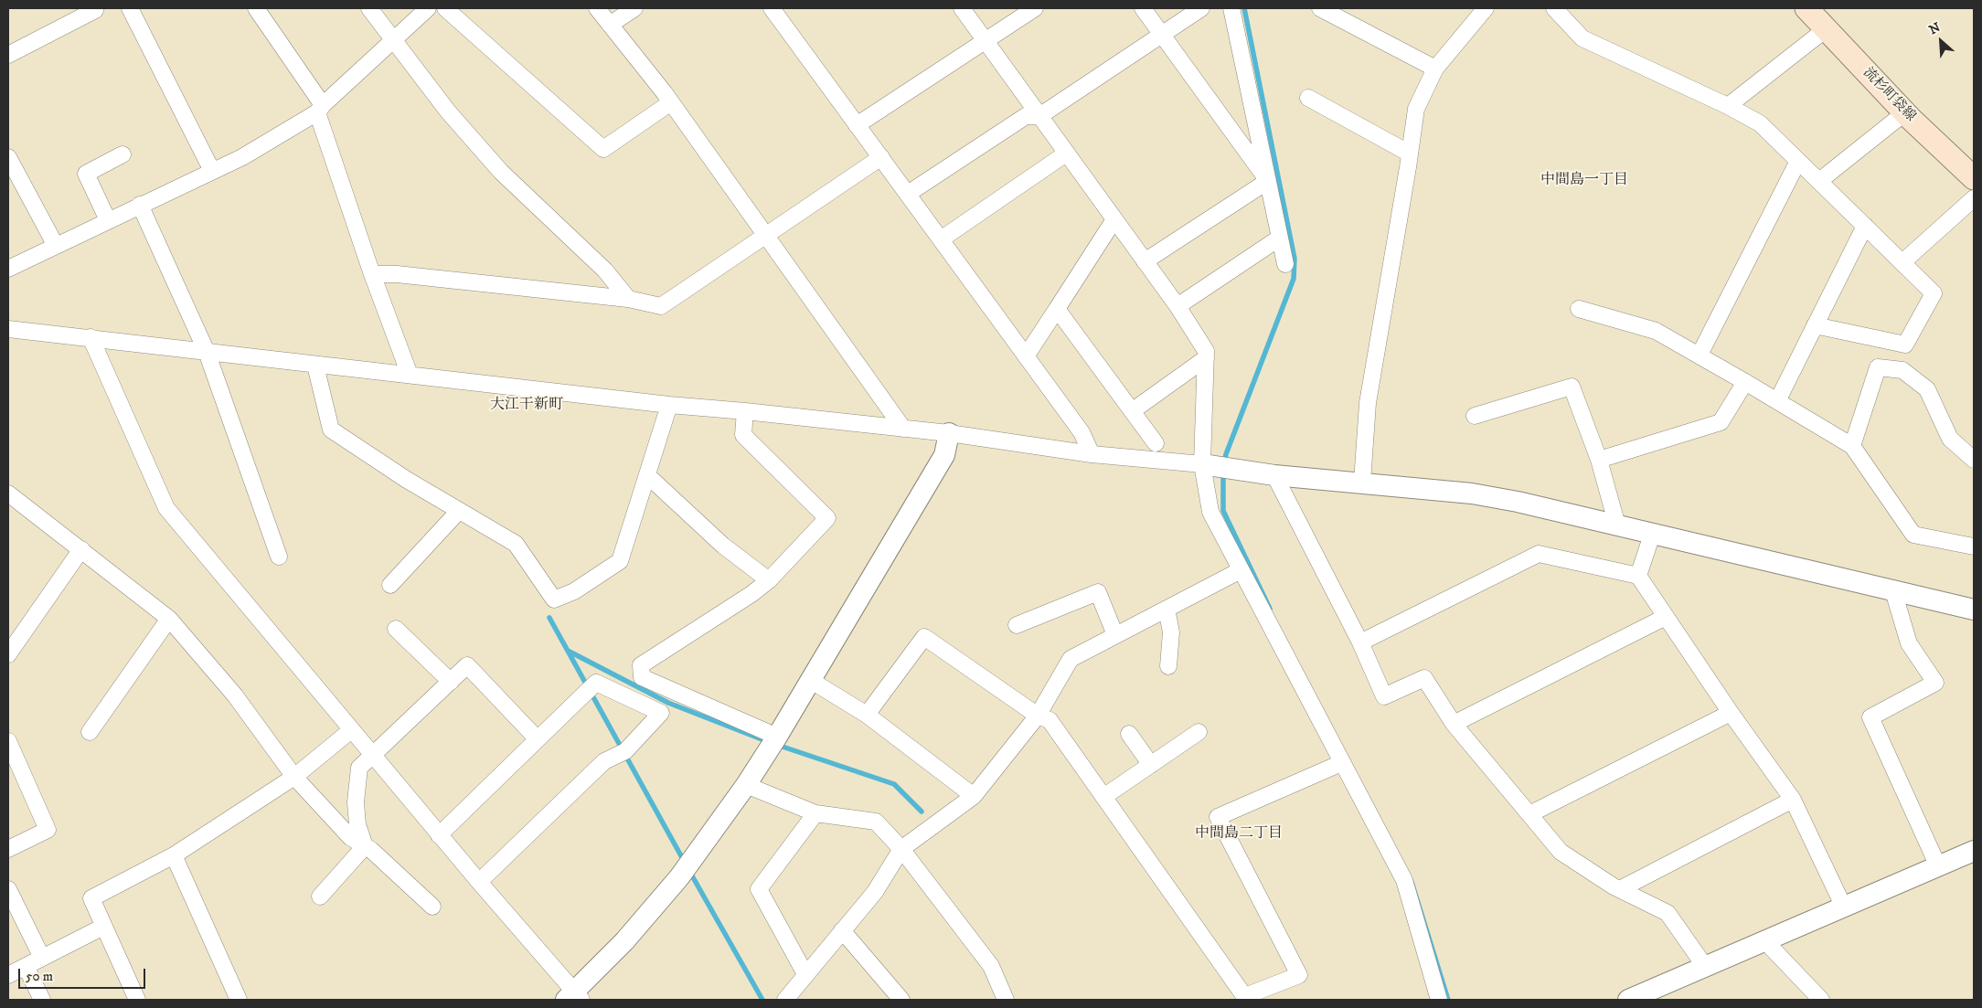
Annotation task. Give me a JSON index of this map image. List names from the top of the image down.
{
  "streets": {
    "main road": ["流杉町袋線"]
  },
  "districts": ["中間島一丁目", "大江干新町", "中間島二丁目"],
  "scale_bar": "50 m",
  "north": "top left"
}
